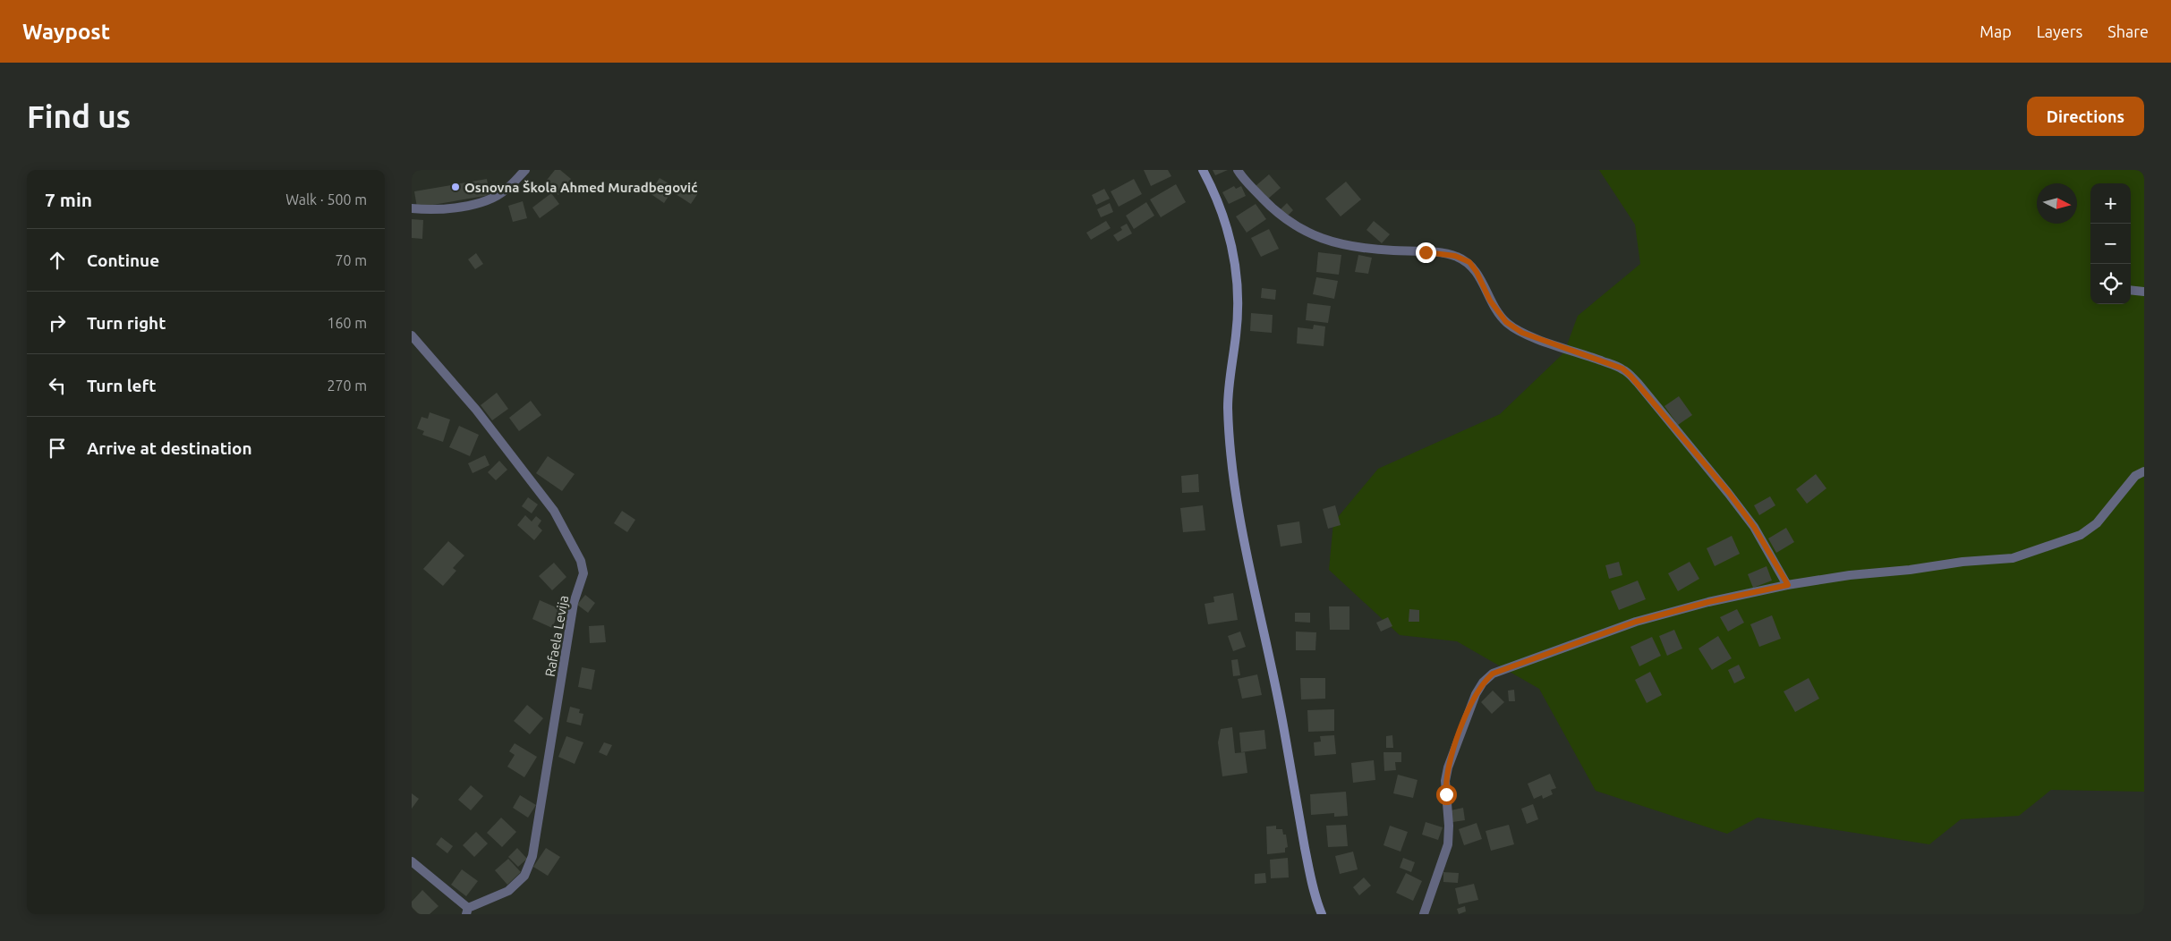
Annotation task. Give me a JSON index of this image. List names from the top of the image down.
{
  "streets": {
    "street": ["Rafaela Levija"]
  },
  "places": ["Osnovna Škola Ahmed Muradbegović"],
  "north": "right",
  "page": {
    "header": "Waypost",
    "nav": ["Map", "Layers", "Share"],
    "buttons": "Directions",
    "title": "Find us",
    "heading": ["7 min", "Walk · 500 m"],
    "map_buttons": ["+", "−"],
    "list": [
      ["Continue", "70 m"],
      ["Turn right", "160 m"],
      ["Turn left", "270 m"],
      "Arrive at destination"
    ]
  }
}
